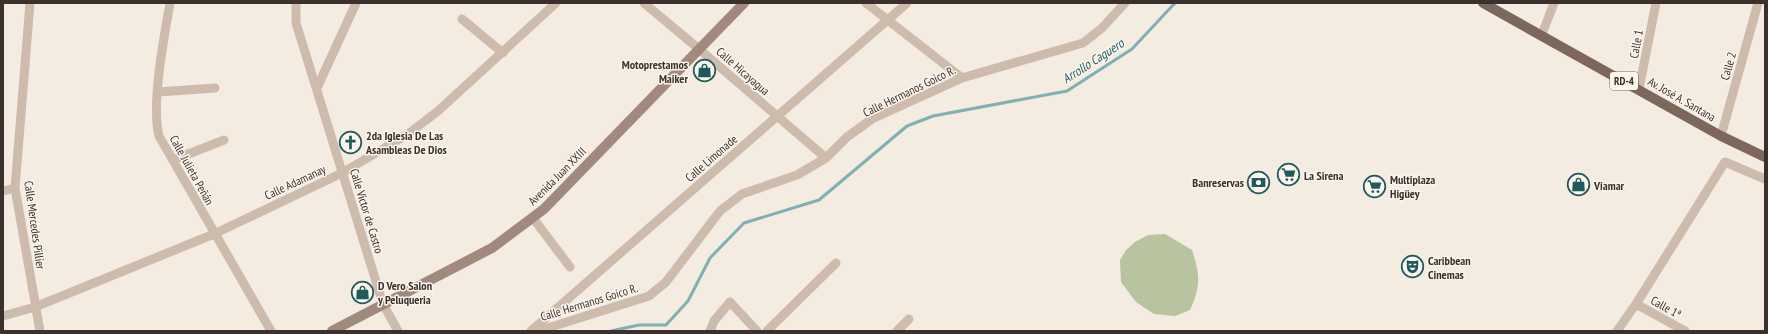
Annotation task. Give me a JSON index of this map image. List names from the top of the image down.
{
  "streets": {
    "main road": ["RD-4", "Av. José A. Santana", "Avenida Juan XXIII"],
    "street": [
      "Calle 1",
      "Calle 2",
      "Calle Hicayagua",
      "Calle Hermanos Goico R.",
      "Calle Limonade",
      "Calle Julieta Peñán",
      "Calle Adamanay",
      "Calle Víctor de Castro",
      "Calle Mercedes Pillier",
      "Calle 1ª"
    ]
  },
  "crossings": [
    ["Calle 1", "Av. José A. Santana"],
    ["Calle 2", "Av. José A. Santana"],
    ["Calle Hicayagua", "Calle Hermanos Goico R."],
    ["Calle Hicayagua", "Calle Limonade"],
    ["Calle Hicayagua", "Avenida Juan XXIII"],
    ["Calle Julieta Peñán", "Calle Adamanay"],
    ["Avenida Juan XXIII", "Calle Víctor de Castro"],
    ["Calle Adamanay", "Calle Víctor de Castro"],
    ["Calle Adamanay", "Calle Mercedes Pillier"]
  ],
  "water": ["Arrollo Caguero"],
  "places": {
    "shop": ["Motoprestamos Maiker", "Viamar", "D Vero Salon y Peluqueria"],
    "church": ["2da Iglesia De Las Asambleas De Dios"],
    "supermarket": ["La Sirena", "Multiplaza Higüey"],
    "bank": ["Banreservas"],
    "theatre": ["Caribbean Cinemas"]
  }
}
